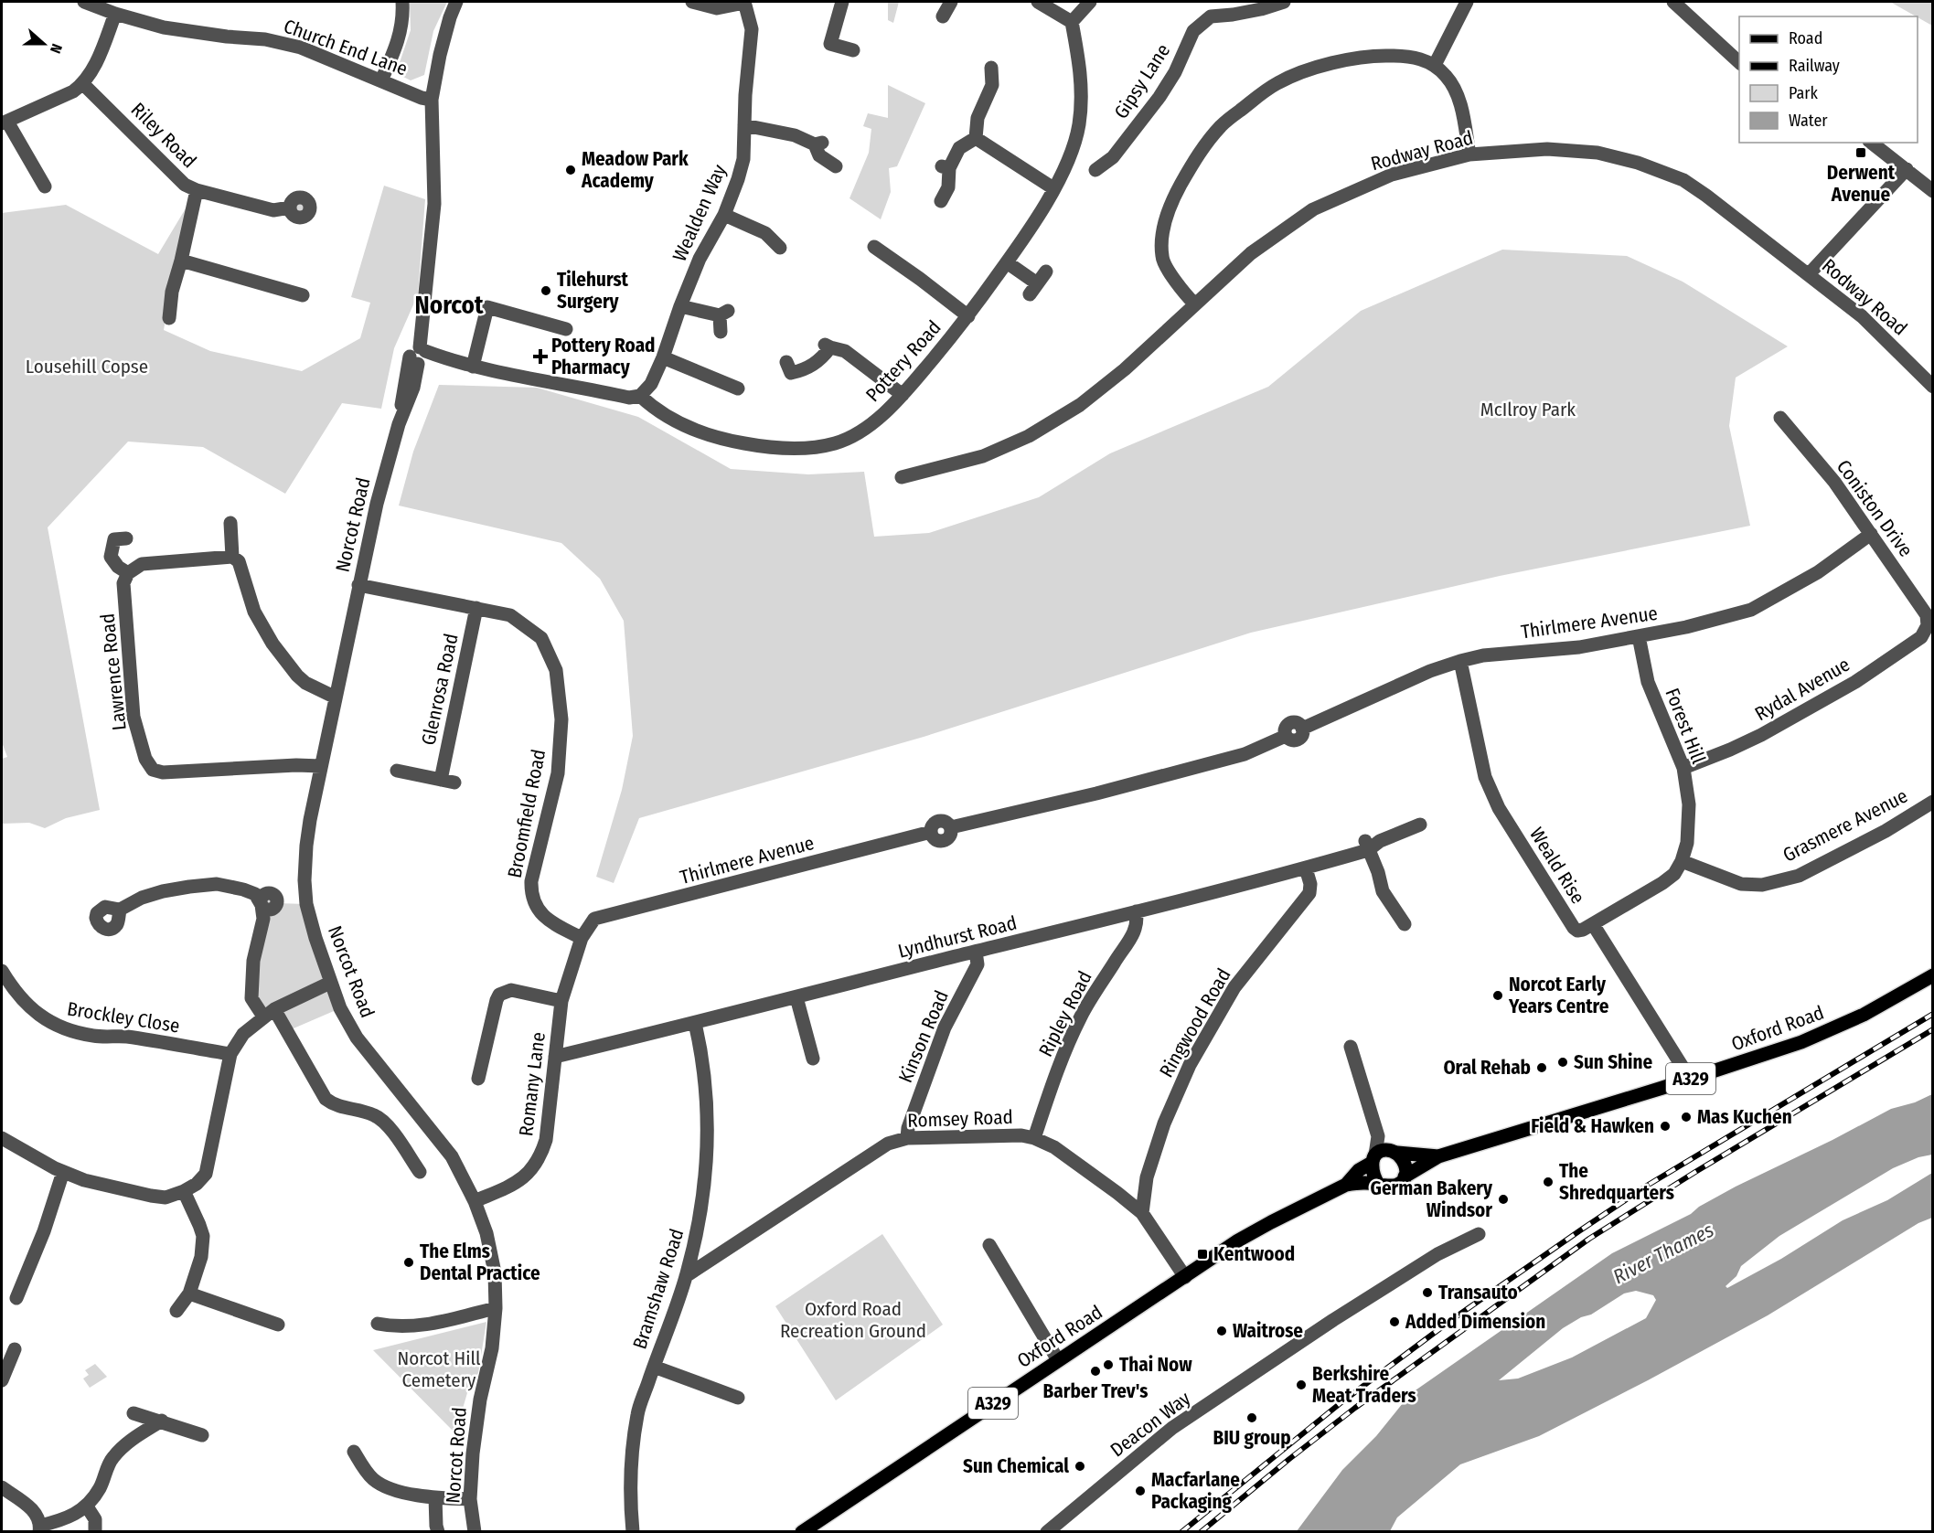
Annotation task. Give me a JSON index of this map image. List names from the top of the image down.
{
  "streets": {
    "main road": ["Oxford Road", "A329"],
    "street": [
      "Church End Lane",
      "Gipsy Lane",
      "Riley Road",
      "Rodway Road",
      "Wealden Way",
      "Pottery Road",
      "Coniston Drive",
      "Norcot Road",
      "Thirlmere Avenue",
      "Lawrence Road",
      "Glenrosa Road",
      "Rydal Avenue",
      "Forest Hill",
      "Broomfield Road",
      "Grasmere Avenue",
      "Weald Rise",
      "Lyndhurst Road",
      "Ripley Road",
      "Brockley Close",
      "Ringwood Road",
      "Kinson Road",
      "Romany Lane",
      "Romsey Road",
      "Bramshaw Road",
      "Deacon Way"
    ]
  },
  "crossings": [
    ["Church End Lane", "Norcot Road"],
    ["Wealden Way", "Pottery Road"],
    ["Coniston Drive", "Thirlmere Avenue"],
    ["Coniston Drive", "Rydal Avenue"],
    ["Norcot Road", "Lawrence Road"],
    ["Norcot Road", "Broomfield Road"],
    ["Norcot Road", "Romany Lane"],
    ["Thirlmere Avenue", "Forest Hill"],
    ["Thirlmere Avenue", "Broomfield Road"],
    ["Thirlmere Avenue", "Weald Rise"],
    ["Thirlmere Avenue", "Romany Lane"],
    ["Glenrosa Road", "Broomfield Road"],
    ["Rydal Avenue", "Forest Hill"],
    ["Forest Hill", "Grasmere Avenue"],
    ["Broomfield Road", "Romany Lane"],
    ["Weald Rise", "Oxford Road"],
    ["Lyndhurst Road", "Ripley Road"],
    ["Lyndhurst Road", "Ringwood Road"],
    ["Lyndhurst Road", "Kinson Road"],
    ["Lyndhurst Road", "Romany Lane"],
    ["Lyndhurst Road", "Bramshaw Road"],
    ["Ripley Road", "Romsey Road"],
    ["Ringwood Road", "Romsey Road"],
    ["Oxford Road", "Romsey Road"],
    ["Kinson Road", "Romsey Road"],
    ["Romsey Road", "Bramshaw Road"]
  ],
  "districts": ["Norcot"],
  "water": ["River Thames"],
  "parks": [
    "Lousehill Copse",
    "McIlroy Park",
    "Oxford Road Recreation Ground",
    "Norcot Hill Cemetery"
  ],
  "places": {
    "transit": ["Derwent Avenue", "Kentwood"],
    "other": [
      "Meadow Park Academy",
      "Tilehurst Surgery",
      "Norcot Early Years Centre",
      "Sun Shine",
      "Oral Rehab",
      "Mas Kuchen",
      "Field & Hawken",
      "The Shredquarters",
      "German Bakery Windsor",
      "The Elms Dental Practice",
      "Transauto",
      "Added Dimension",
      "Waitrose",
      "Thai Now",
      "Barber Trev's",
      "Berkshire Meat Traders",
      "BIU group",
      "Sun Chemical",
      "Macfarlane Packaging"
    ],
    "health": ["Pottery Road Pharmacy"]
  },
  "legend": [
    "Road",
    "Railway",
    "Park",
    "Water"
  ],
  "north": "right"
}
